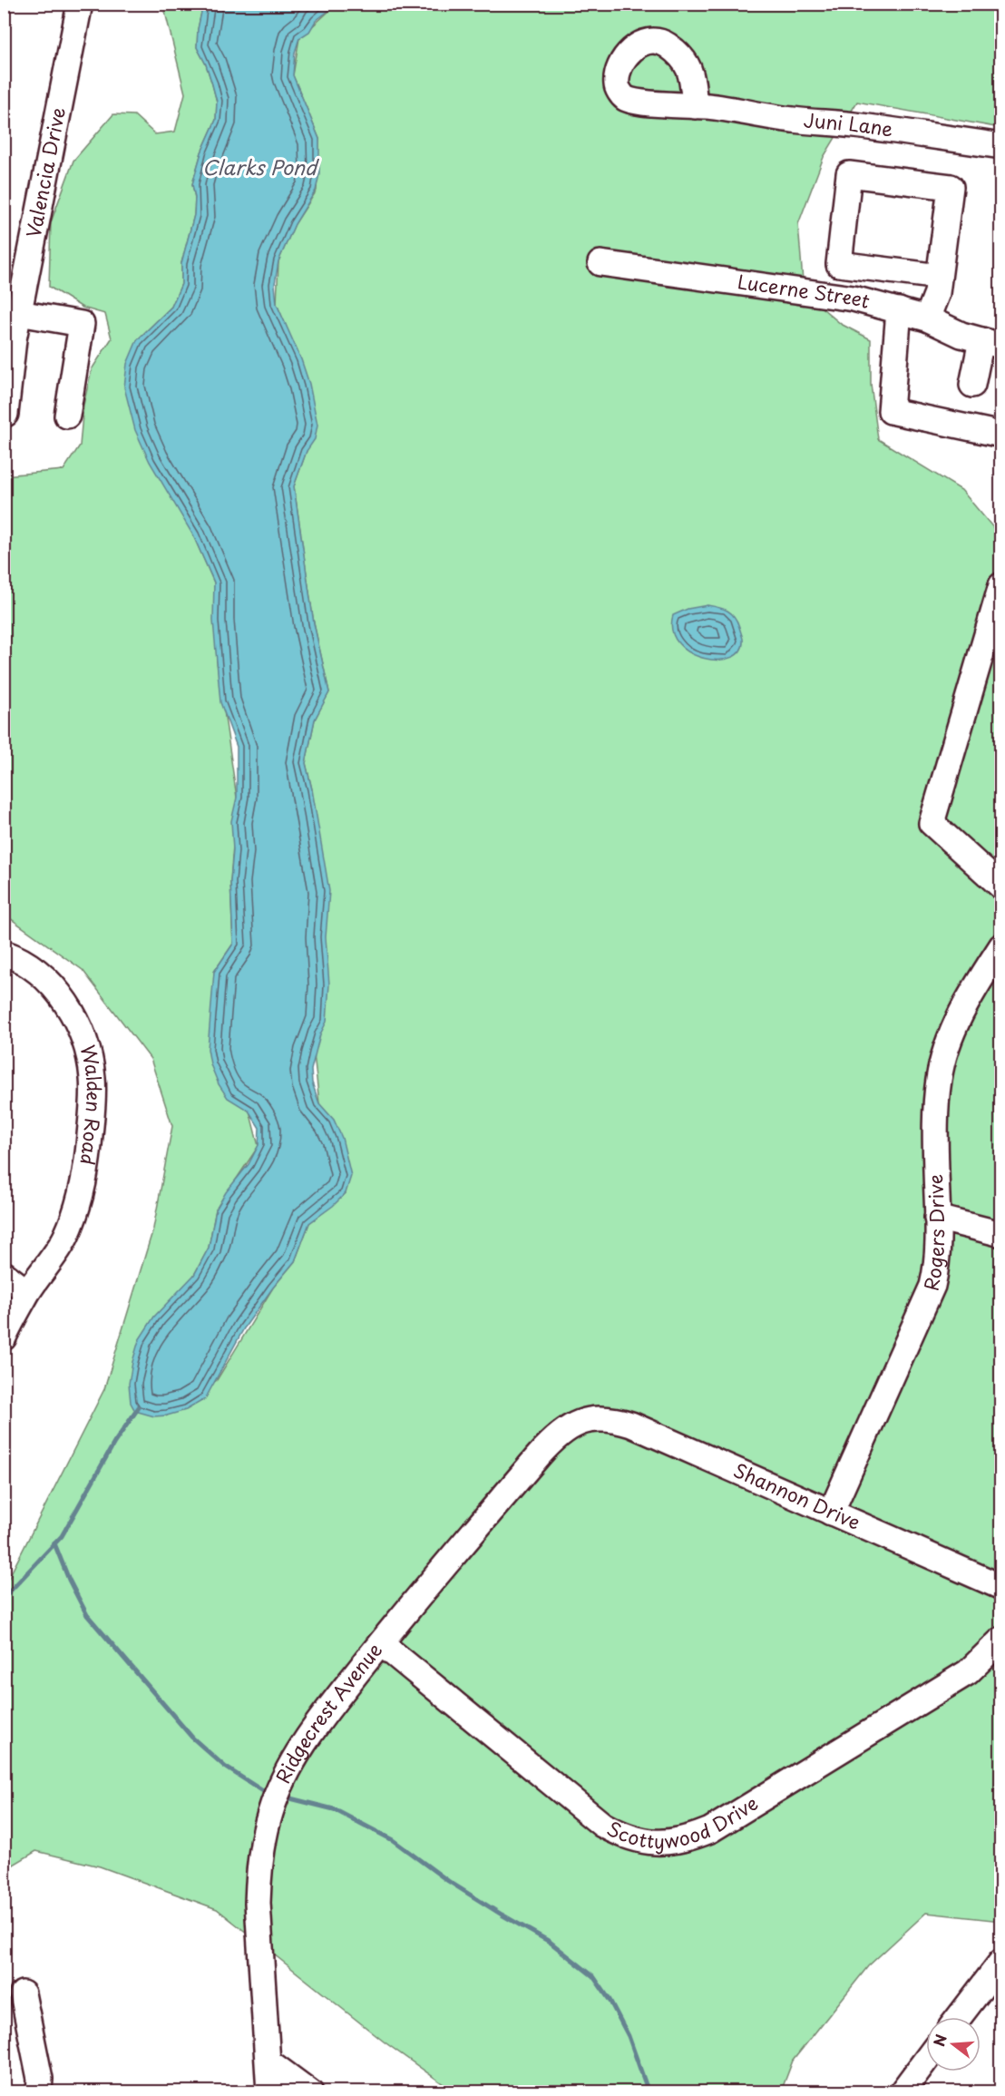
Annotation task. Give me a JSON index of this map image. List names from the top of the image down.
{
  "streets": {
    "street": [
      "Juni Lane",
      "Valencia Drive",
      "Lucerne Street",
      "Walden Road",
      "Rogers Drive",
      "Shannon Drive",
      "Ridgecrest Avenue",
      "Scottywood Drive"
    ]
  },
  "crossings": [
    ["Rogers Drive", "Shannon Drive"],
    ["Shannon Drive", "Ridgecrest Avenue"],
    ["Ridgecrest Avenue", "Scottywood Drive"]
  ],
  "water": ["Clarks Pond"],
  "north": "left"
}
